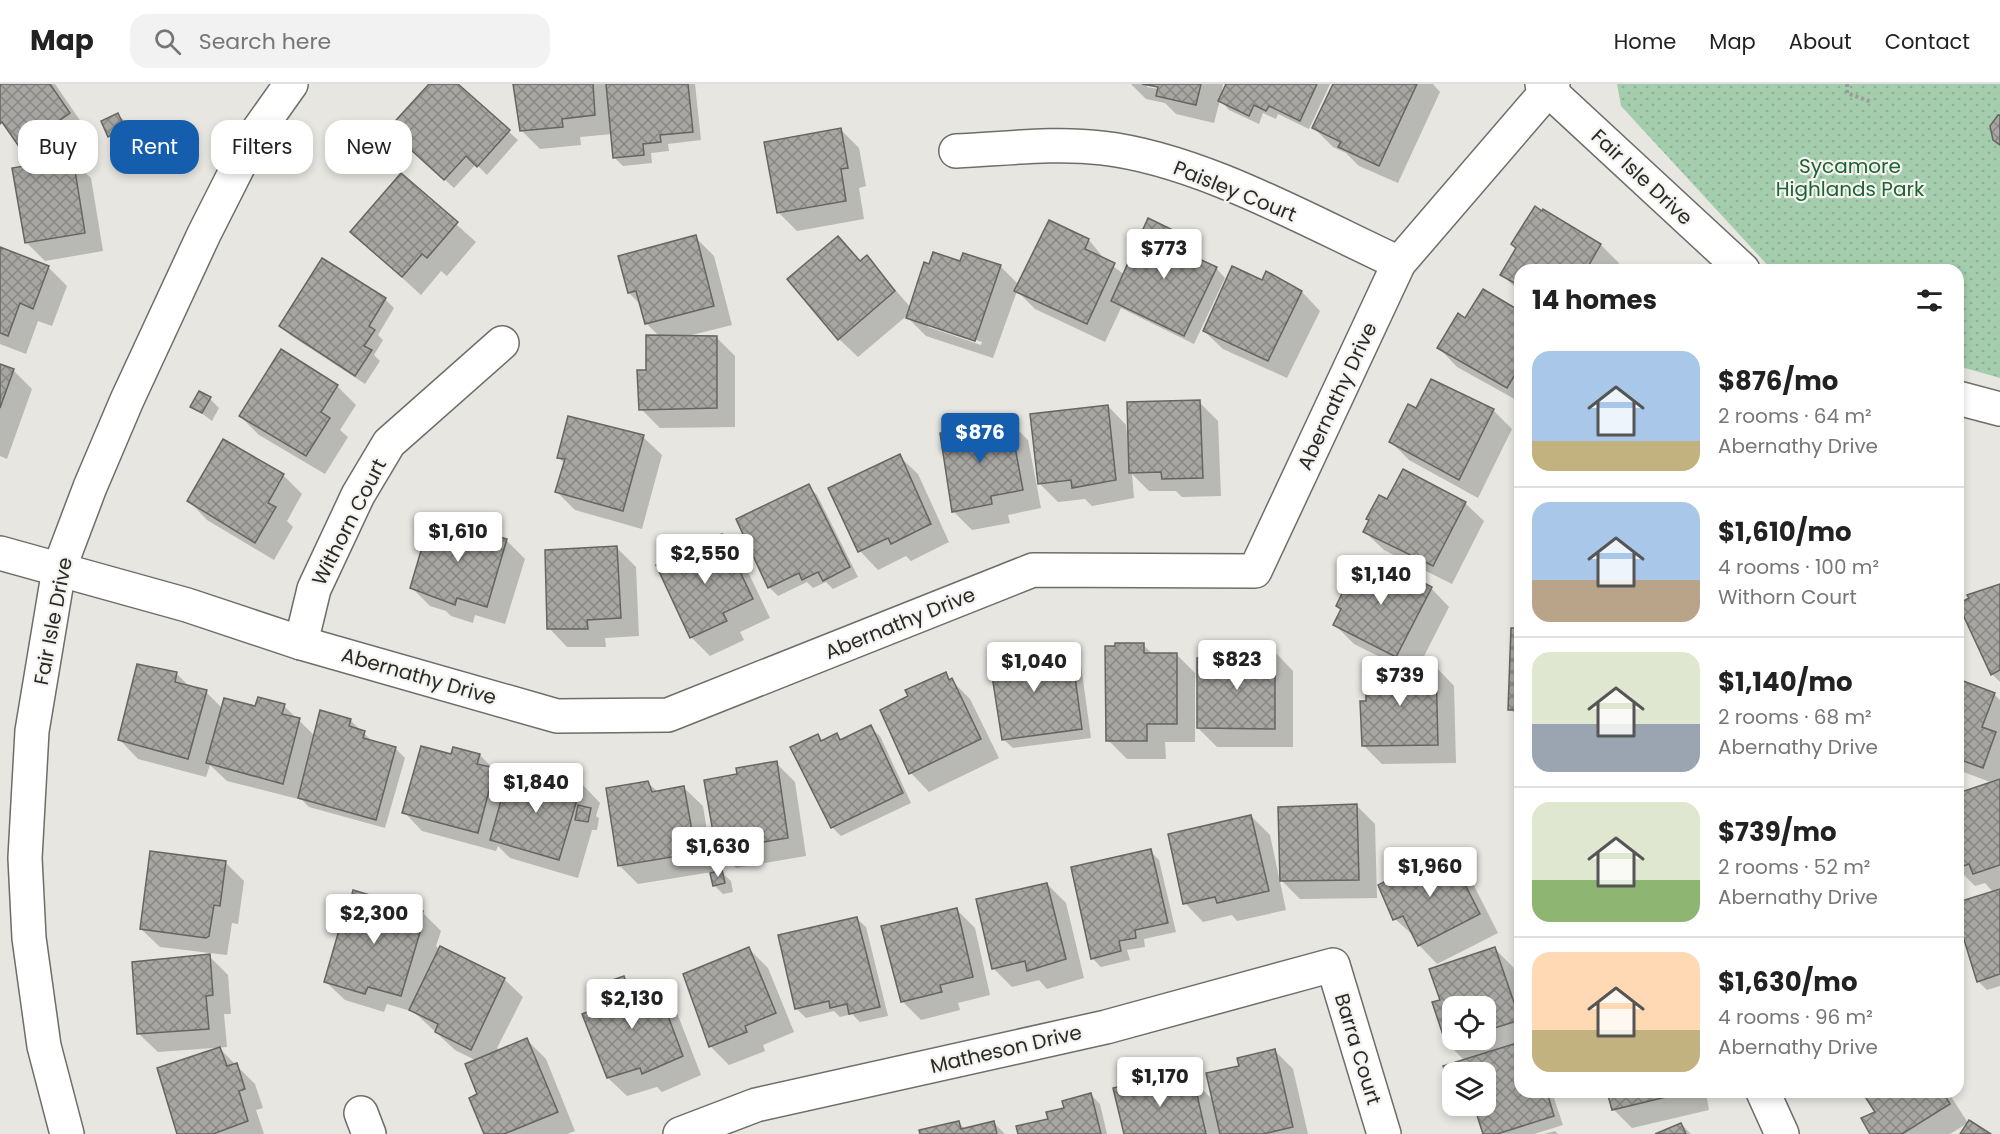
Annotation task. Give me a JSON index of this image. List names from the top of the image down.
{
  "streets": {
    "street": [
      "Fair Isle Drive",
      "Paisley Court",
      "Abernathy Drive",
      "Withorn Court",
      "Matheson Drive",
      "Barra Court"
    ]
  },
  "crossings": [
    ["Fair Isle Drive", "Abernathy Drive"],
    ["Paisley Court", "Abernathy Drive"],
    ["Abernathy Drive", "Withorn Court"],
    ["Matheson Drive", "Barra Court"]
  ],
  "parks": ["Sycamore Highlands Park"],
  "page": {
    "header": "Map",
    "search": "Search here",
    "nav": [
      "Home",
      "Map",
      "About",
      "Contact"
    ],
    "chip": [
      "Buy",
      "Rent",
      "Filters",
      "New"
    ],
    "price": [
      "$773",
      "$876",
      "$1,610",
      "$2,550",
      "$1,140",
      "$823",
      "$1,040",
      "$739",
      "$1,840",
      "$1,630",
      "$1,960",
      "$2,300",
      "$2,130",
      "$1,170"
    ],
    "heading": "14 homes",
    "list": [
      {
        "name": "$876/mo",
        "note": "2 rooms · 64 m² · Abernathy Drive"
      },
      {
        "name": "$1,610/mo",
        "note": "4 rooms · 100 m² · Withorn Court"
      },
      {
        "name": "$1,140/mo",
        "note": "2 rooms · 68 m² · Abernathy Drive"
      },
      {
        "name": "$739/mo",
        "note": "2 rooms · 52 m² · Abernathy Drive"
      },
      {
        "name": "$1,630/mo",
        "note": "4 rooms · 96 m² · Abernathy Drive"
      }
    ]
  }
}
